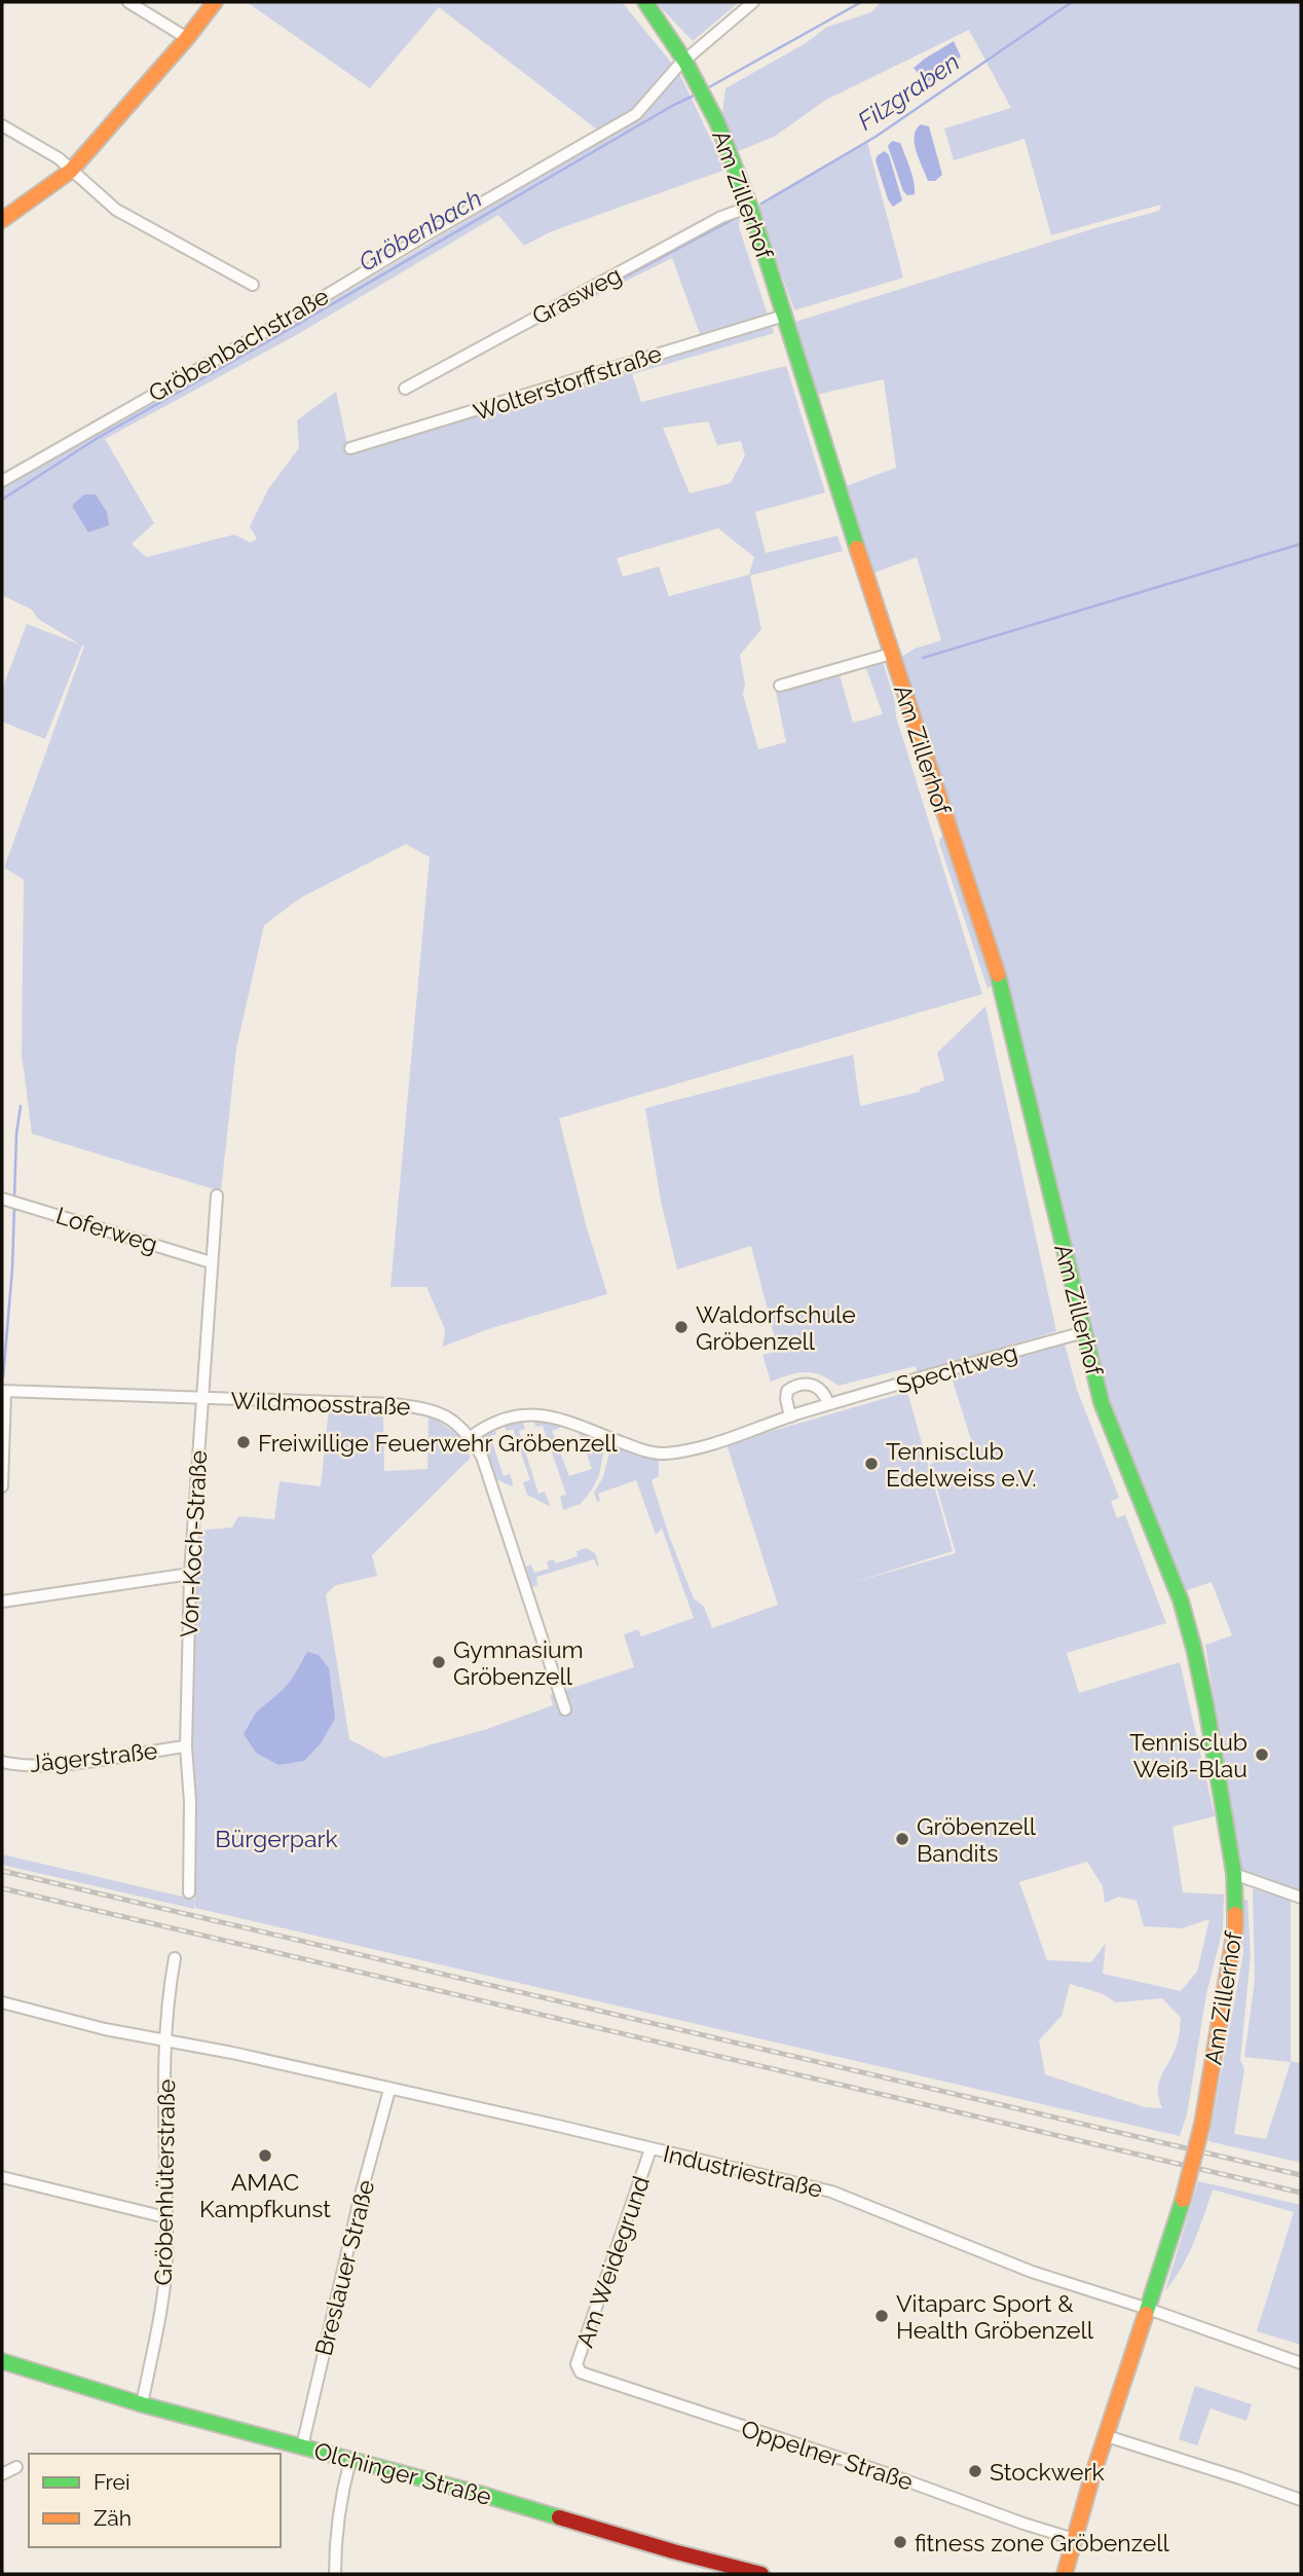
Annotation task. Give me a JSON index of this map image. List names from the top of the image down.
{
  "streets": {
    "street": [
      "Am Zillerhof",
      "Grasweg",
      "Gröbenbachstraße",
      "Wolterstorffstraße",
      "Loferweg",
      "Spechtweg",
      "Wildmoosstraße",
      "Von-Koch-Straße",
      "Jägerstraße",
      "Industriestraße",
      "Gröbenhüterstraße",
      "Am Weidegrund",
      "Breslauer Straße",
      "Oppelner Straße",
      "Olchinger Straße"
    ]
  },
  "crossings": [
    ["Am Zillerhof", "Grasweg"],
    ["Am Zillerhof", "Gröbenbachstraße"],
    ["Am Zillerhof", "Wolterstorffstraße"],
    ["Am Zillerhof", "Spechtweg"],
    ["Am Zillerhof", "Industriestraße"],
    ["Am Zillerhof", "Oppelner Straße"],
    ["Loferweg", "Von-Koch-Straße"],
    ["Spechtweg", "Wildmoosstraße"],
    ["Wildmoosstraße", "Von-Koch-Straße"],
    ["Von-Koch-Straße", "Jägerstraße"],
    ["Industriestraße", "Gröbenhüterstraße"],
    ["Industriestraße", "Am Weidegrund"],
    ["Industriestraße", "Breslauer Straße"],
    ["Gröbenhüterstraße", "Olchinger Straße"],
    ["Am Weidegrund", "Oppelner Straße"],
    ["Breslauer Straße", "Olchinger Straße"]
  ],
  "water": ["Filzgraben", "Gröbenbach"],
  "parks": ["Bürgerpark"],
  "places": [
    "Waldorfschule Gröbenzell",
    "Freiwillige Feuerwehr Gröbenzell",
    "Tennisclub Edelweiss e.V.",
    "Gymnasium Gröbenzell",
    "Tennisclub Weiß-Blau",
    "Gröbenzell Bandits",
    "AMAC Kampfkunst",
    "Vitaparc Sport & Health Gröbenzell",
    "Stockwerk",
    "fitness zone Gröbenzell"
  ],
  "legend": ["Frei", "Zäh"]
}
